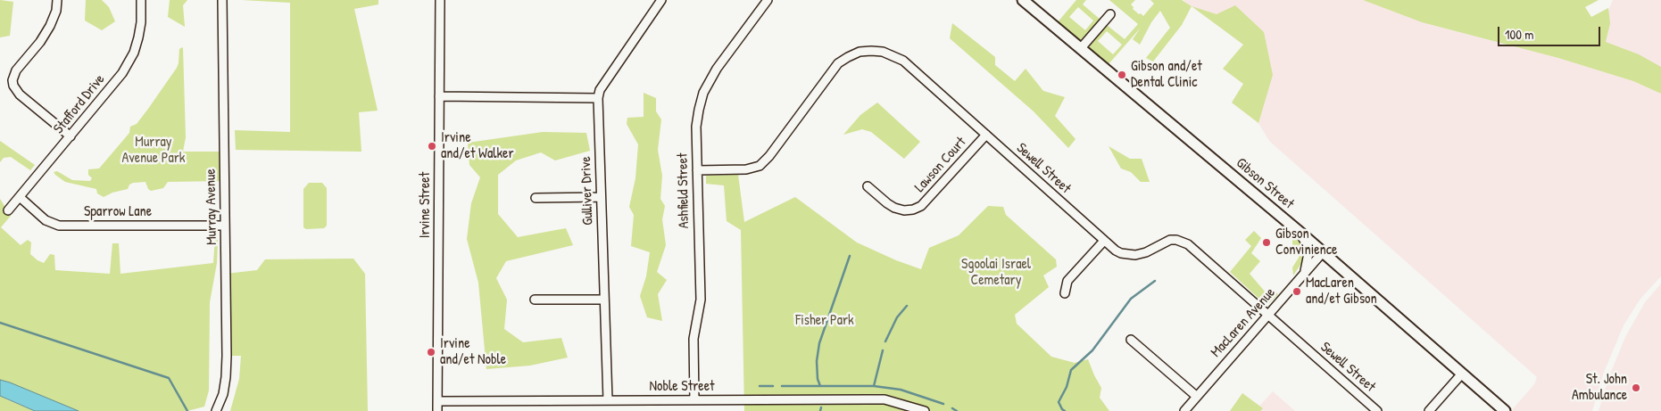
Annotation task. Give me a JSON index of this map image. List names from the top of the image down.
{
  "streets": {
    "main road": ["Gibson Street"],
    "street": [
      "Stafford Drive",
      "Lawson Court",
      "Sewell Street",
      "Gulliver Drive",
      "Ashfield Street",
      "Irvine Street",
      "Murray Avenue",
      "Sparrow Lane",
      "MacLaren Avenue",
      "Noble Street"
    ]
  },
  "crossings": [
    ["Stafford Drive", "Sparrow Lane"],
    ["Lawson Court", "Sewell Street"],
    ["Sewell Street", "Ashfield Street"],
    ["Sewell Street", "MacLaren Avenue"],
    ["Gibson Street", "MacLaren Avenue"],
    ["Gulliver Drive", "Noble Street"],
    ["Ashfield Street", "Noble Street"],
    ["Irvine Street", "Noble Street"],
    ["Murray Avenue", "Sparrow Lane"]
  ],
  "parks": ["Murray Avenue Park", "Sgoolai Israel Cemetary", "Fisher Park"],
  "places": [
    "Gibson and/et Dental Clinic",
    "Irvine and/et Walker",
    "Gibson Convinience",
    "MacLaren and/et Gibson",
    "Irvine and/et Noble",
    "St. John Ambulance"
  ],
  "scale_bar": "100 m"
}
